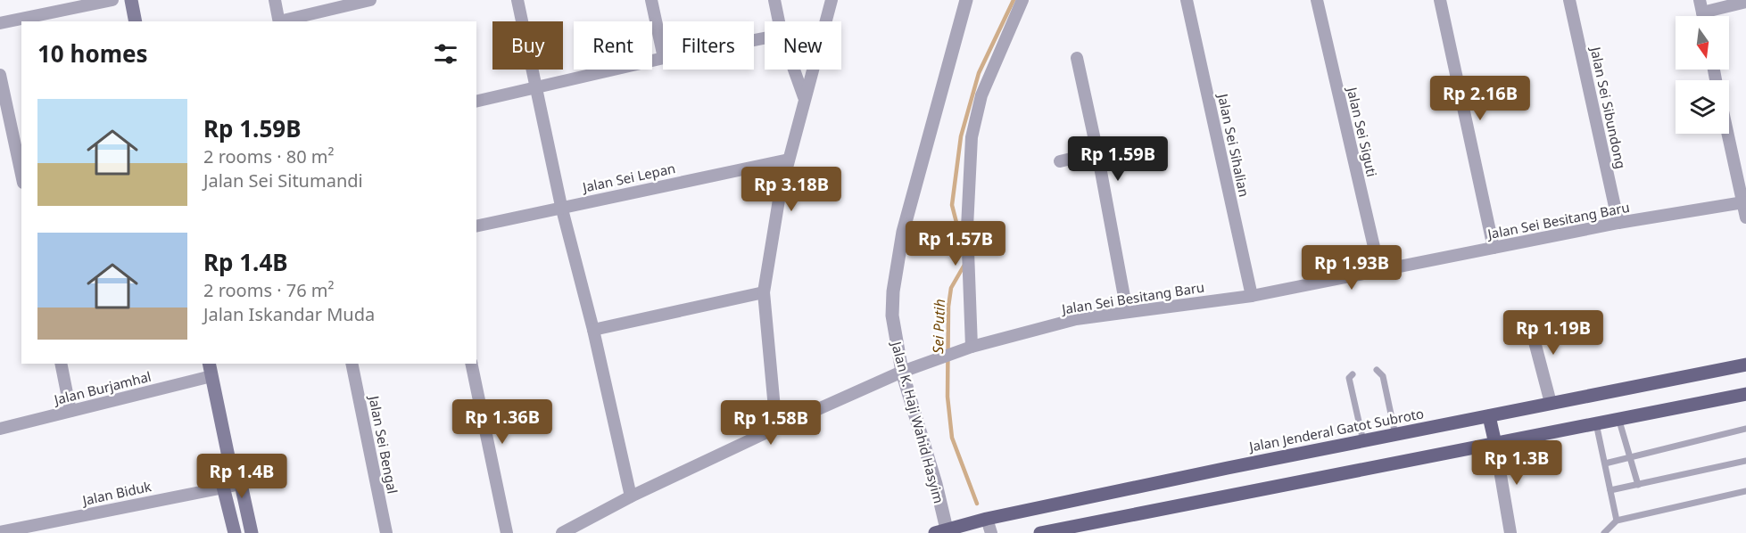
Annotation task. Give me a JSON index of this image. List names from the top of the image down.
{
  "streets": {
    "main road": ["Jalan Jenderal Gatot Subroto"],
    "street": [
      "Jalan Sei Sibundong",
      "Jalan Sei Siguti",
      "Jalan Sei Sihalian",
      "Jalan Sei Lepan",
      "Jalan Sei Besitang Baru",
      "Jalan Burjamhal",
      "Jalan K. Haji Wahid Hasyim",
      "Jalan Sei Bengal",
      "Jalan Biduk"
    ]
  },
  "crossings": [
    ["Jalan Sei Sibundong", "Jalan Sei Besitang Baru"],
    ["Jalan Sei Siguti", "Jalan Sei Besitang Baru"],
    ["Jalan Sei Sihalian", "Jalan Sei Besitang Baru"],
    ["Jalan Sei Besitang Baru", "Jalan K. Haji Wahid Hasyim"],
    ["Jalan K. Haji Wahid Hasyim", "Jalan Jenderal Gatot Subroto"]
  ],
  "water": ["Sei Putih"],
  "north": "bottom",
  "page": {
    "chip": [
      "Buy",
      "Rent",
      "Filters",
      "New"
    ],
    "heading": "10 homes",
    "price": [
      "Rp 2.16B",
      "Rp 1.59B",
      "Rp 3.18B",
      "Rp 1.57B",
      "Rp 1.93B",
      "Rp 1.19B",
      "Rp 1.36B",
      "Rp 1.58B",
      "Rp 1.3B",
      "Rp 1.4B"
    ],
    "list": [
      {
        "name": "Rp 1.59B",
        "note": "2 rooms · 80 m² · Jalan Sei Situmandi"
      },
      {
        "name": "Rp 1.4B",
        "note": "2 rooms · 76 m² · Jalan Iskandar Muda"
      }
    ]
  }
}
